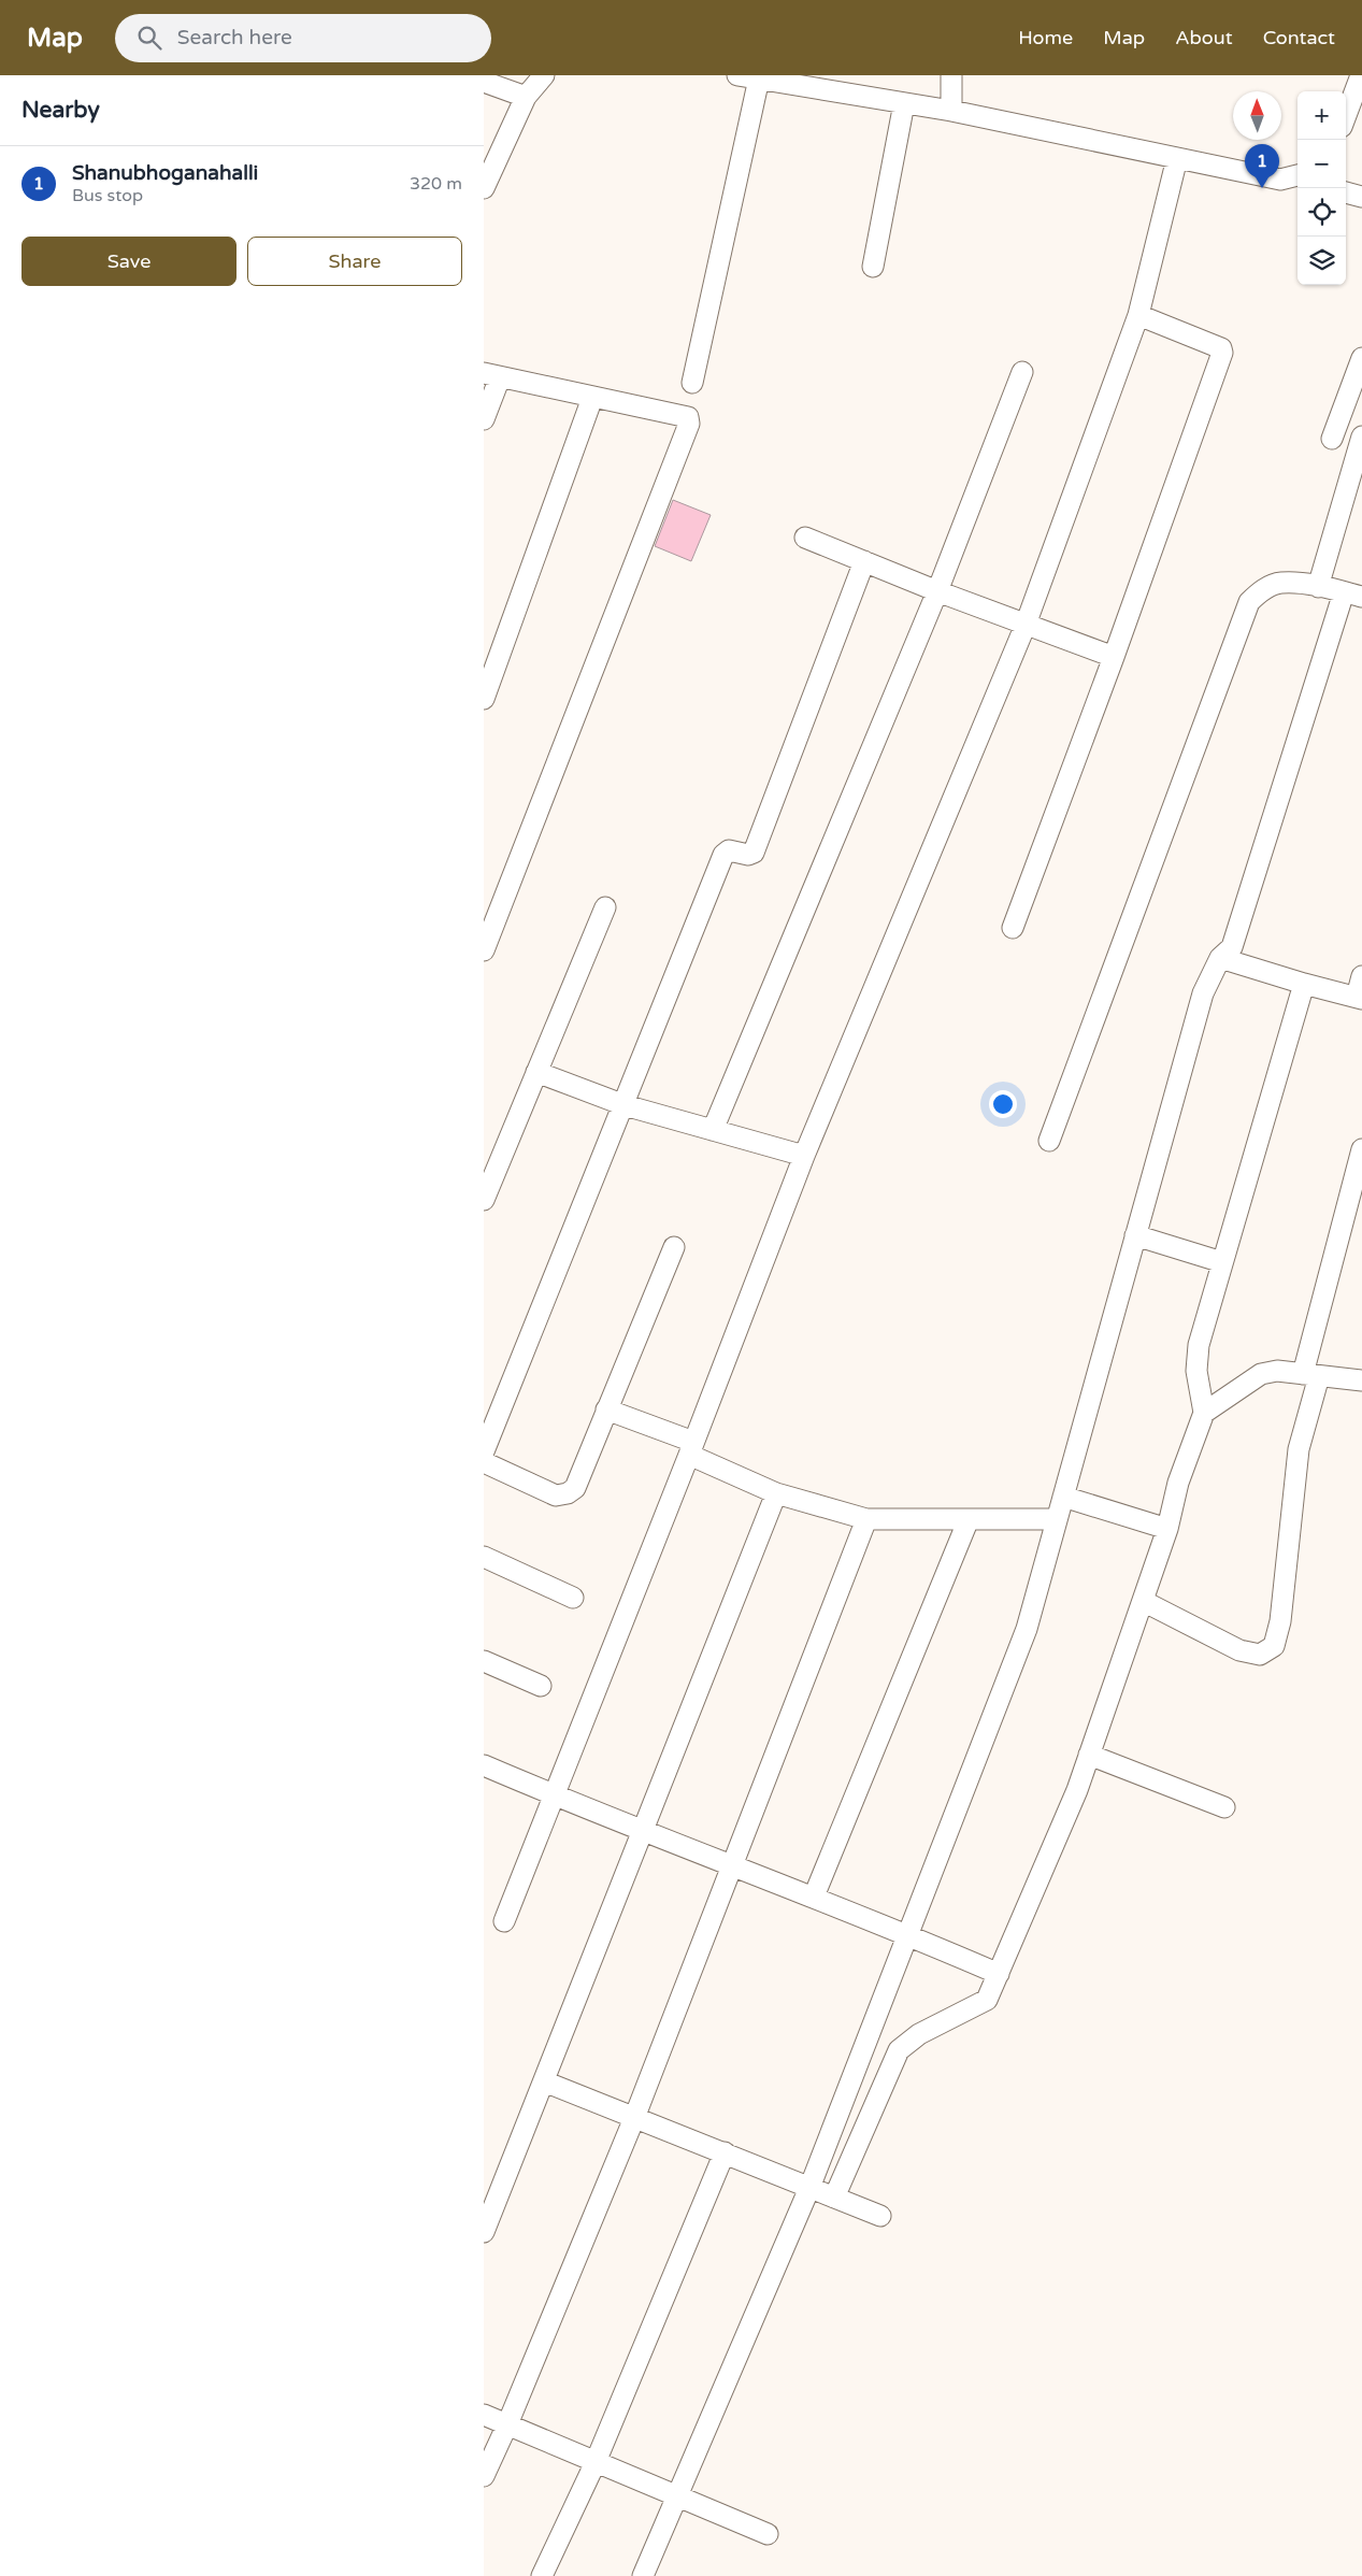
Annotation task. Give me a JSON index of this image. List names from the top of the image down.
{
  "north": "top",
  "page": {
    "header": "Map",
    "search": "Search here",
    "nav": [
      "Home",
      "Map",
      "About",
      "Contact"
    ],
    "heading": "Nearby",
    "map_buttons": ["+", "−"],
    "pins": "1",
    "list": [
      {
        "mark": "1",
        "name": "Shanubhoganahalli",
        "note": "Bus stop",
        "value": "320 m"
      }
    ],
    "buttons": ["Save", "Share"]
  }
}
